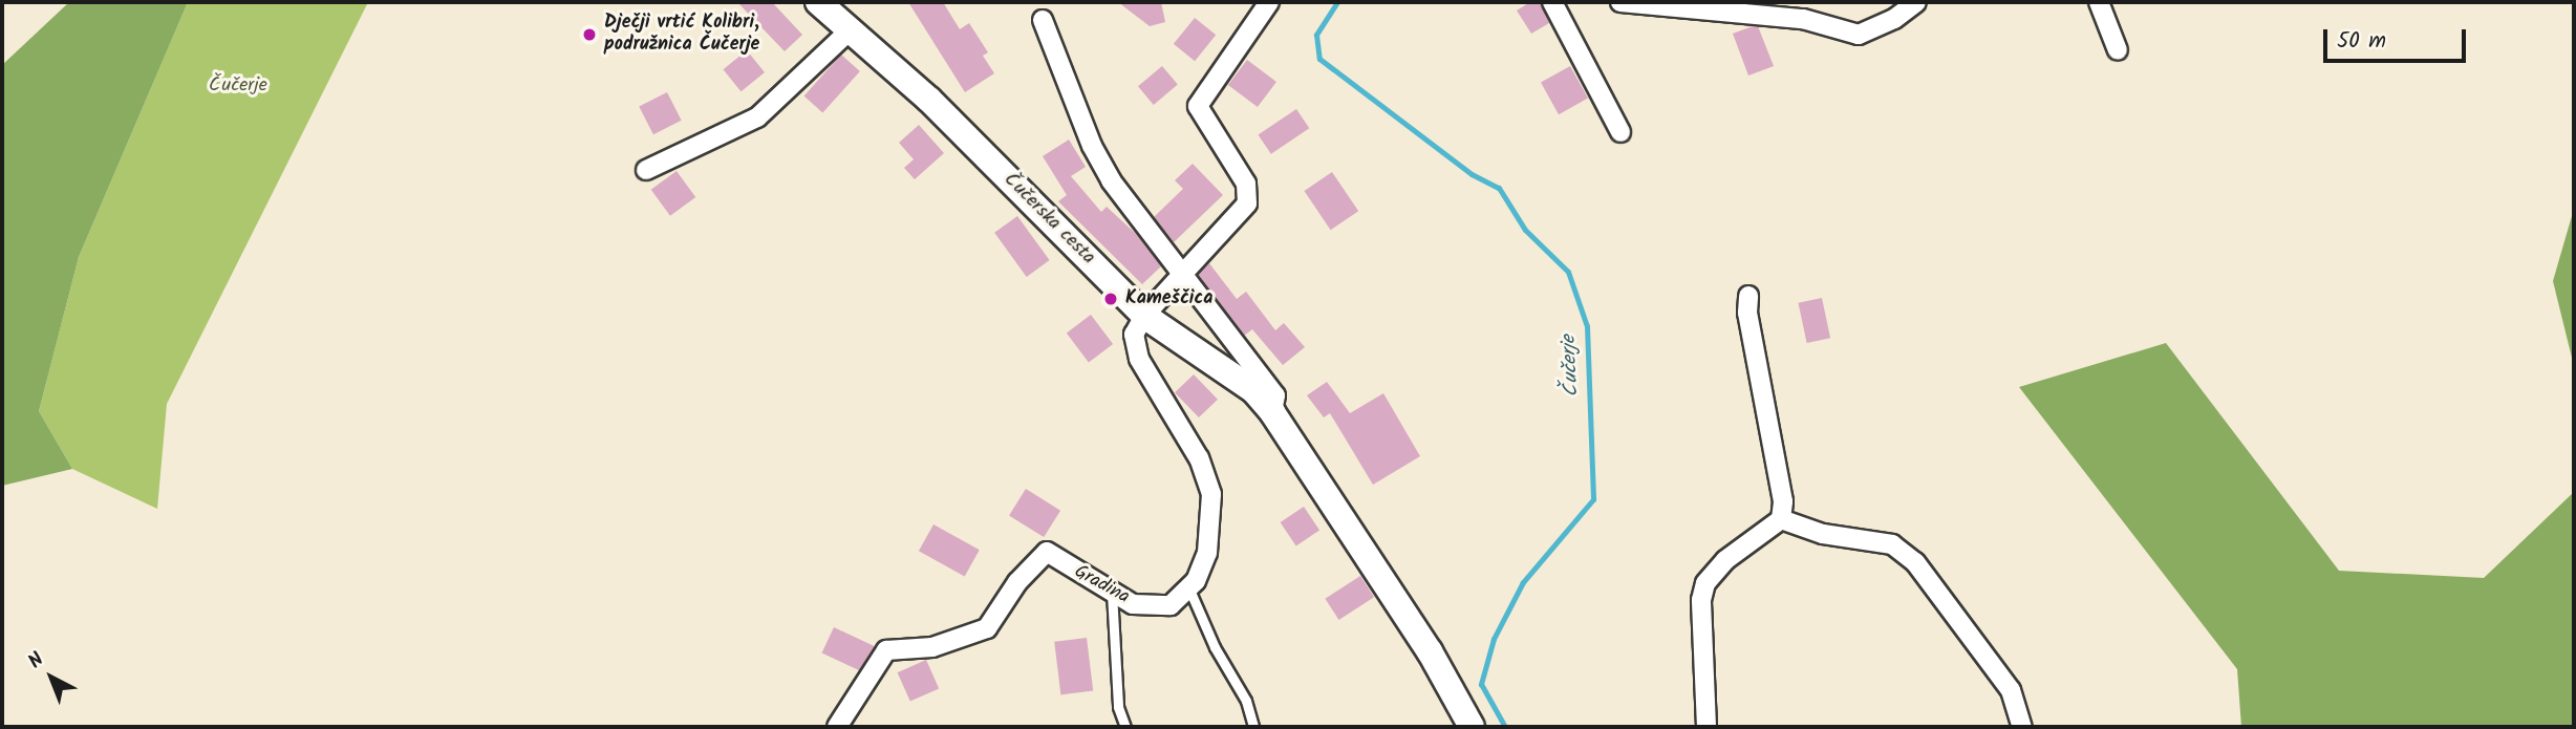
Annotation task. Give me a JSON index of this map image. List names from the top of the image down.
{
  "streets": {
    "street": ["Čučerska cesta", "Gradina"]
  },
  "water": ["Čučerje"],
  "parks": ["Čučerje"],
  "places": ["Dječji vrtić Kolibri, podružnica Čučerje", "Kameščica"],
  "scale_bar": "50 m",
  "north": "top left"
}
